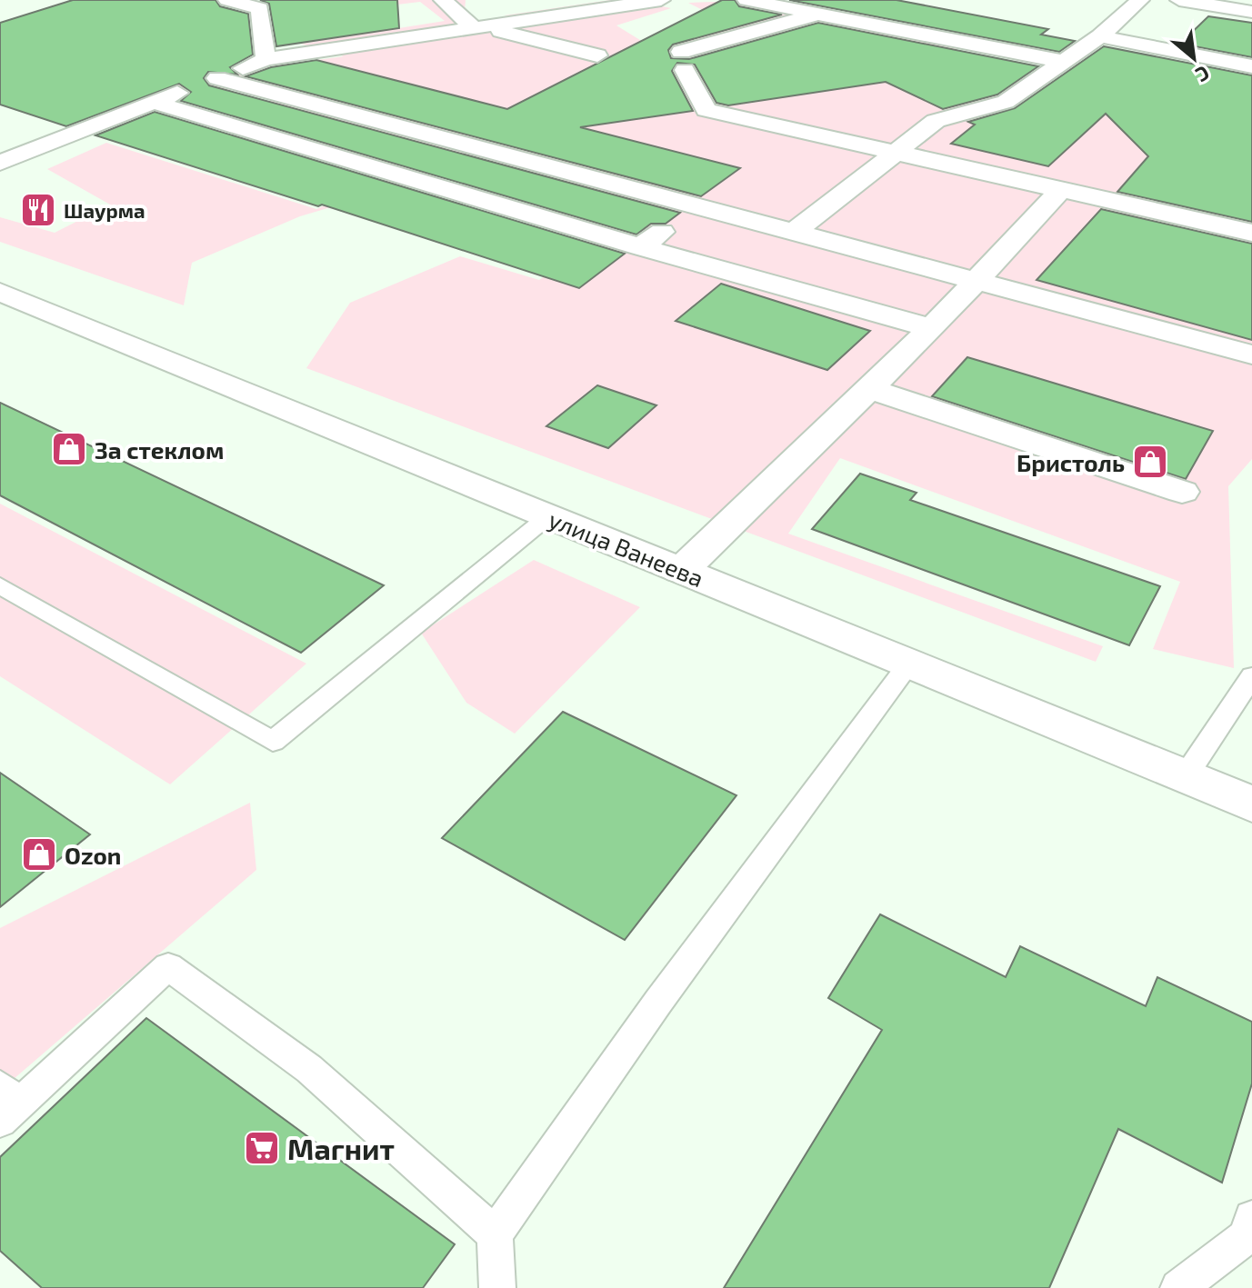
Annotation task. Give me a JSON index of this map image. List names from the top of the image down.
{
  "streets": {
    "street": ["улица Ванеева"]
  },
  "places": {
    "restaurant": ["Шаурма"],
    "shop": ["За стеклом", "Бристоль", "Ozon"],
    "supermarket": ["Магнит"]
  },
  "north": "bottom right"
}
